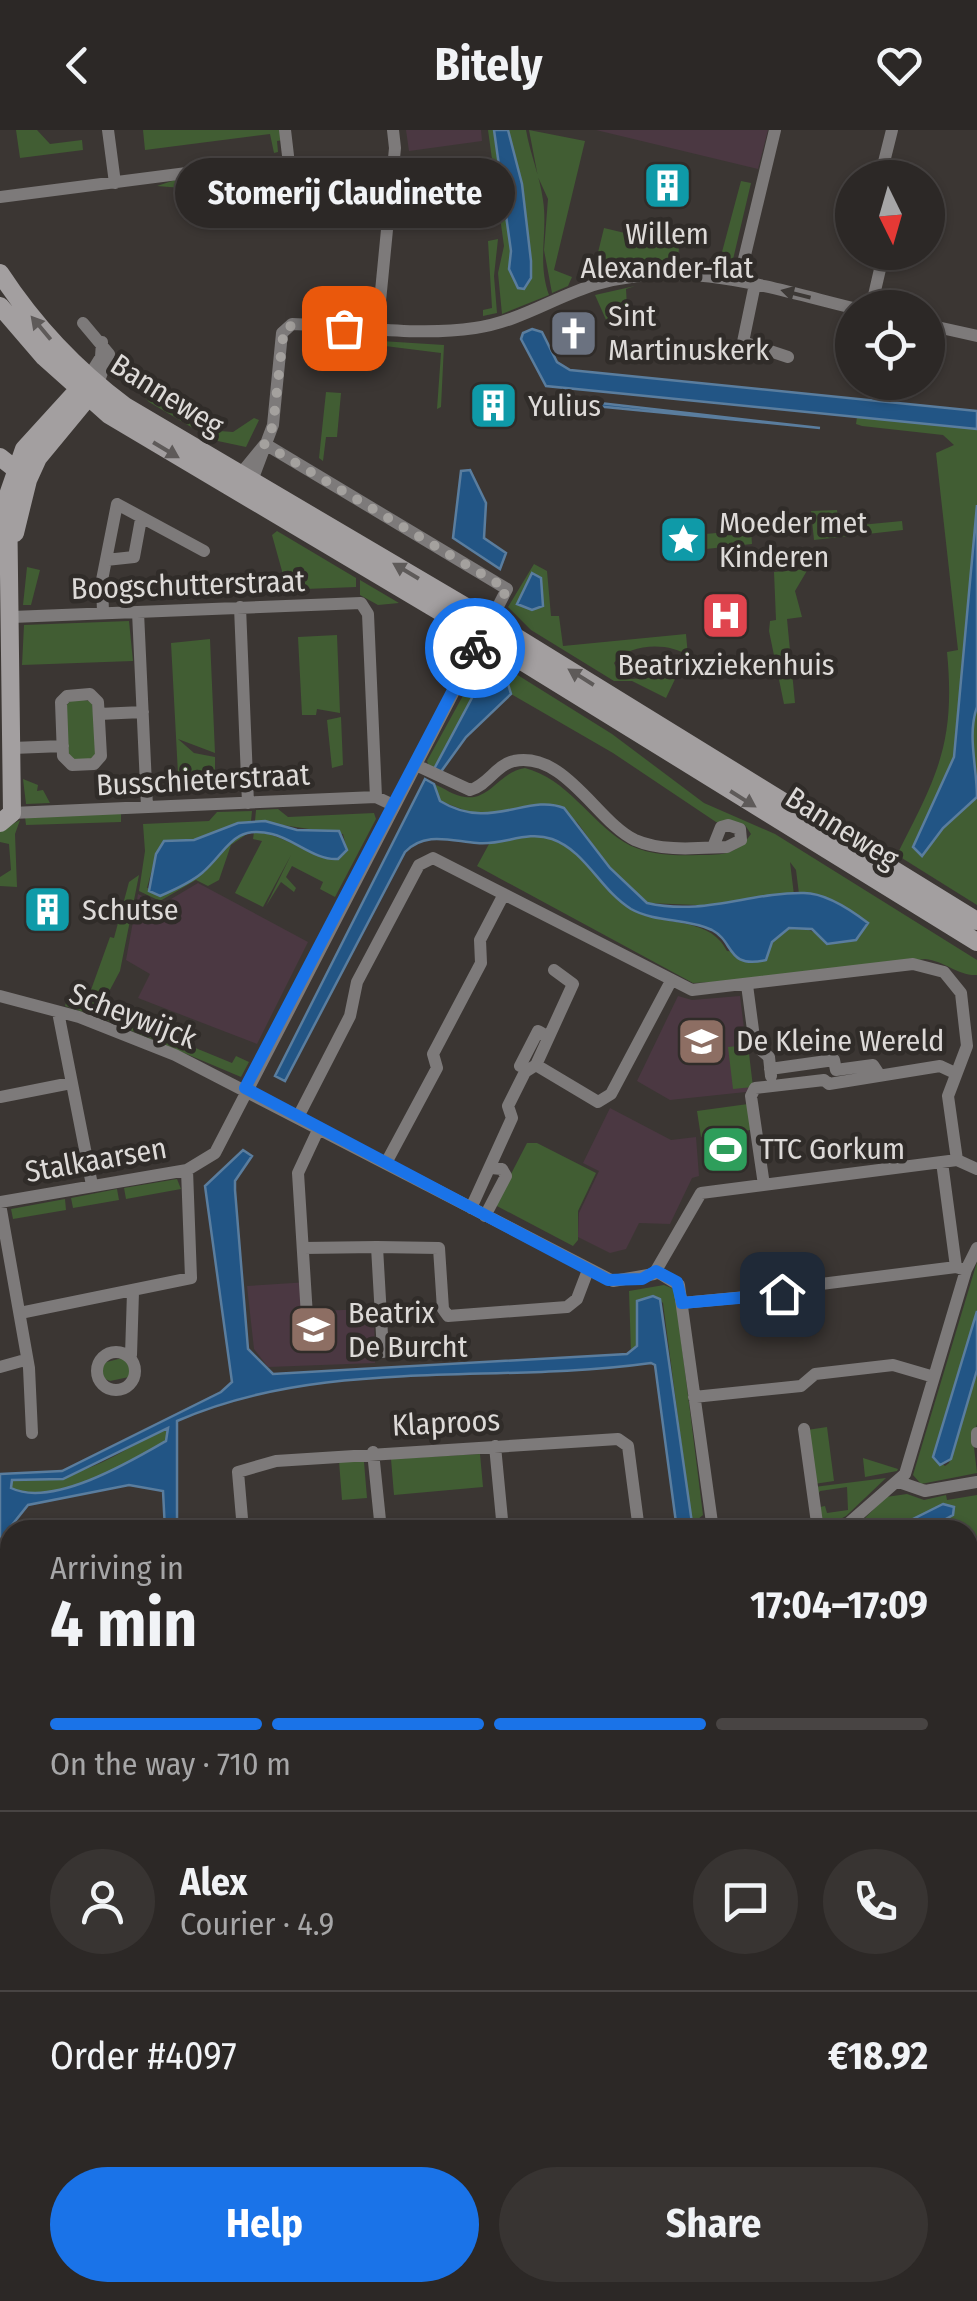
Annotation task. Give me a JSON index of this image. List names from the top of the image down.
{
  "streets": {
    "main road": ["Banneweg"],
    "street": [
      "Boogschutterstraat",
      "Busschieterstraat",
      "Scheywijck",
      "Stalkaarsen",
      "Klaproos"
    ]
  },
  "crossings": [
    ["Banneweg", "Stalkaarsen"],
    ["Boogschutterstraat", "Busschieterstraat"],
    ["Busschieterstraat", "Stalkaarsen"],
    ["Scheywijck", "Stalkaarsen"]
  ],
  "places": {
    "building": ["Willem Alexander-flat", "Yulius", "Schutse"],
    "other": ["Stomerij Claudinette"],
    "church": ["Sint Martinuskerk"],
    "place": ["Moeder met Kinderen"],
    "hospital": ["Beatrixziekenhuis"],
    "school or university": ["De Kleine Wereld", "Beatrix De Burcht"],
    "sports": ["TTC Gorkum"]
  },
  "north": "bottom",
  "page": {
    "header": "Bitely",
    "bubble": "Stomerij Claudinette",
    "heading": ["4 min", "Arriving in", "17:04–17:09"],
    "panel": [
      "Alex",
      "Courier · 4.9",
      "Order #4097",
      "€18.92"
    ],
    "bar": "On the way · 710 m",
    "buttons": ["Help", "Share"]
  }
}
